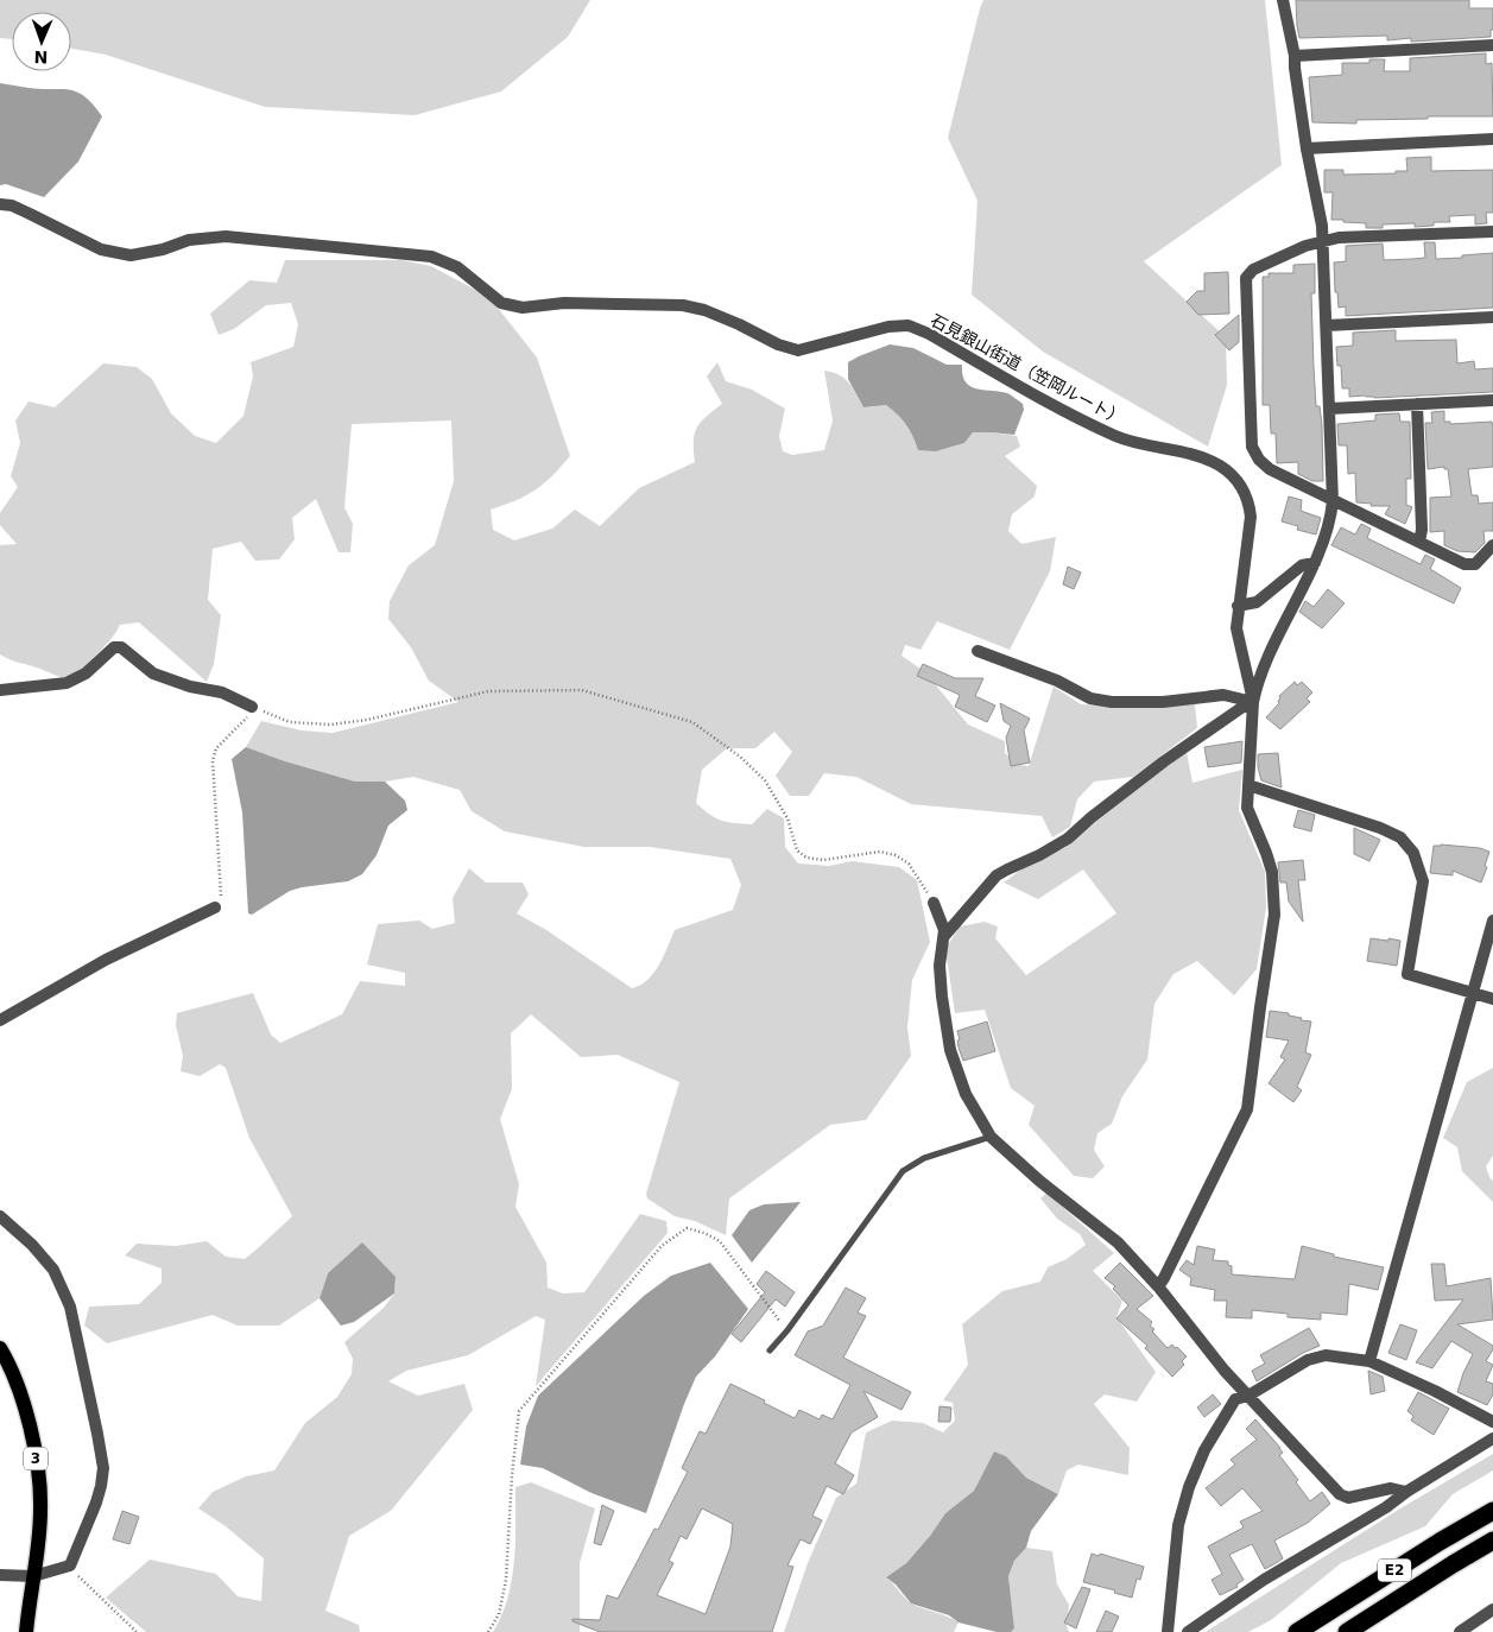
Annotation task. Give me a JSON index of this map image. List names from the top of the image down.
{
  "streets": {
    "highway": ["E2"],
    "main road": ["3"],
    "street": ["石見銀山街道（笠岡ルート）"]
  },
  "north": "bottom"
}
